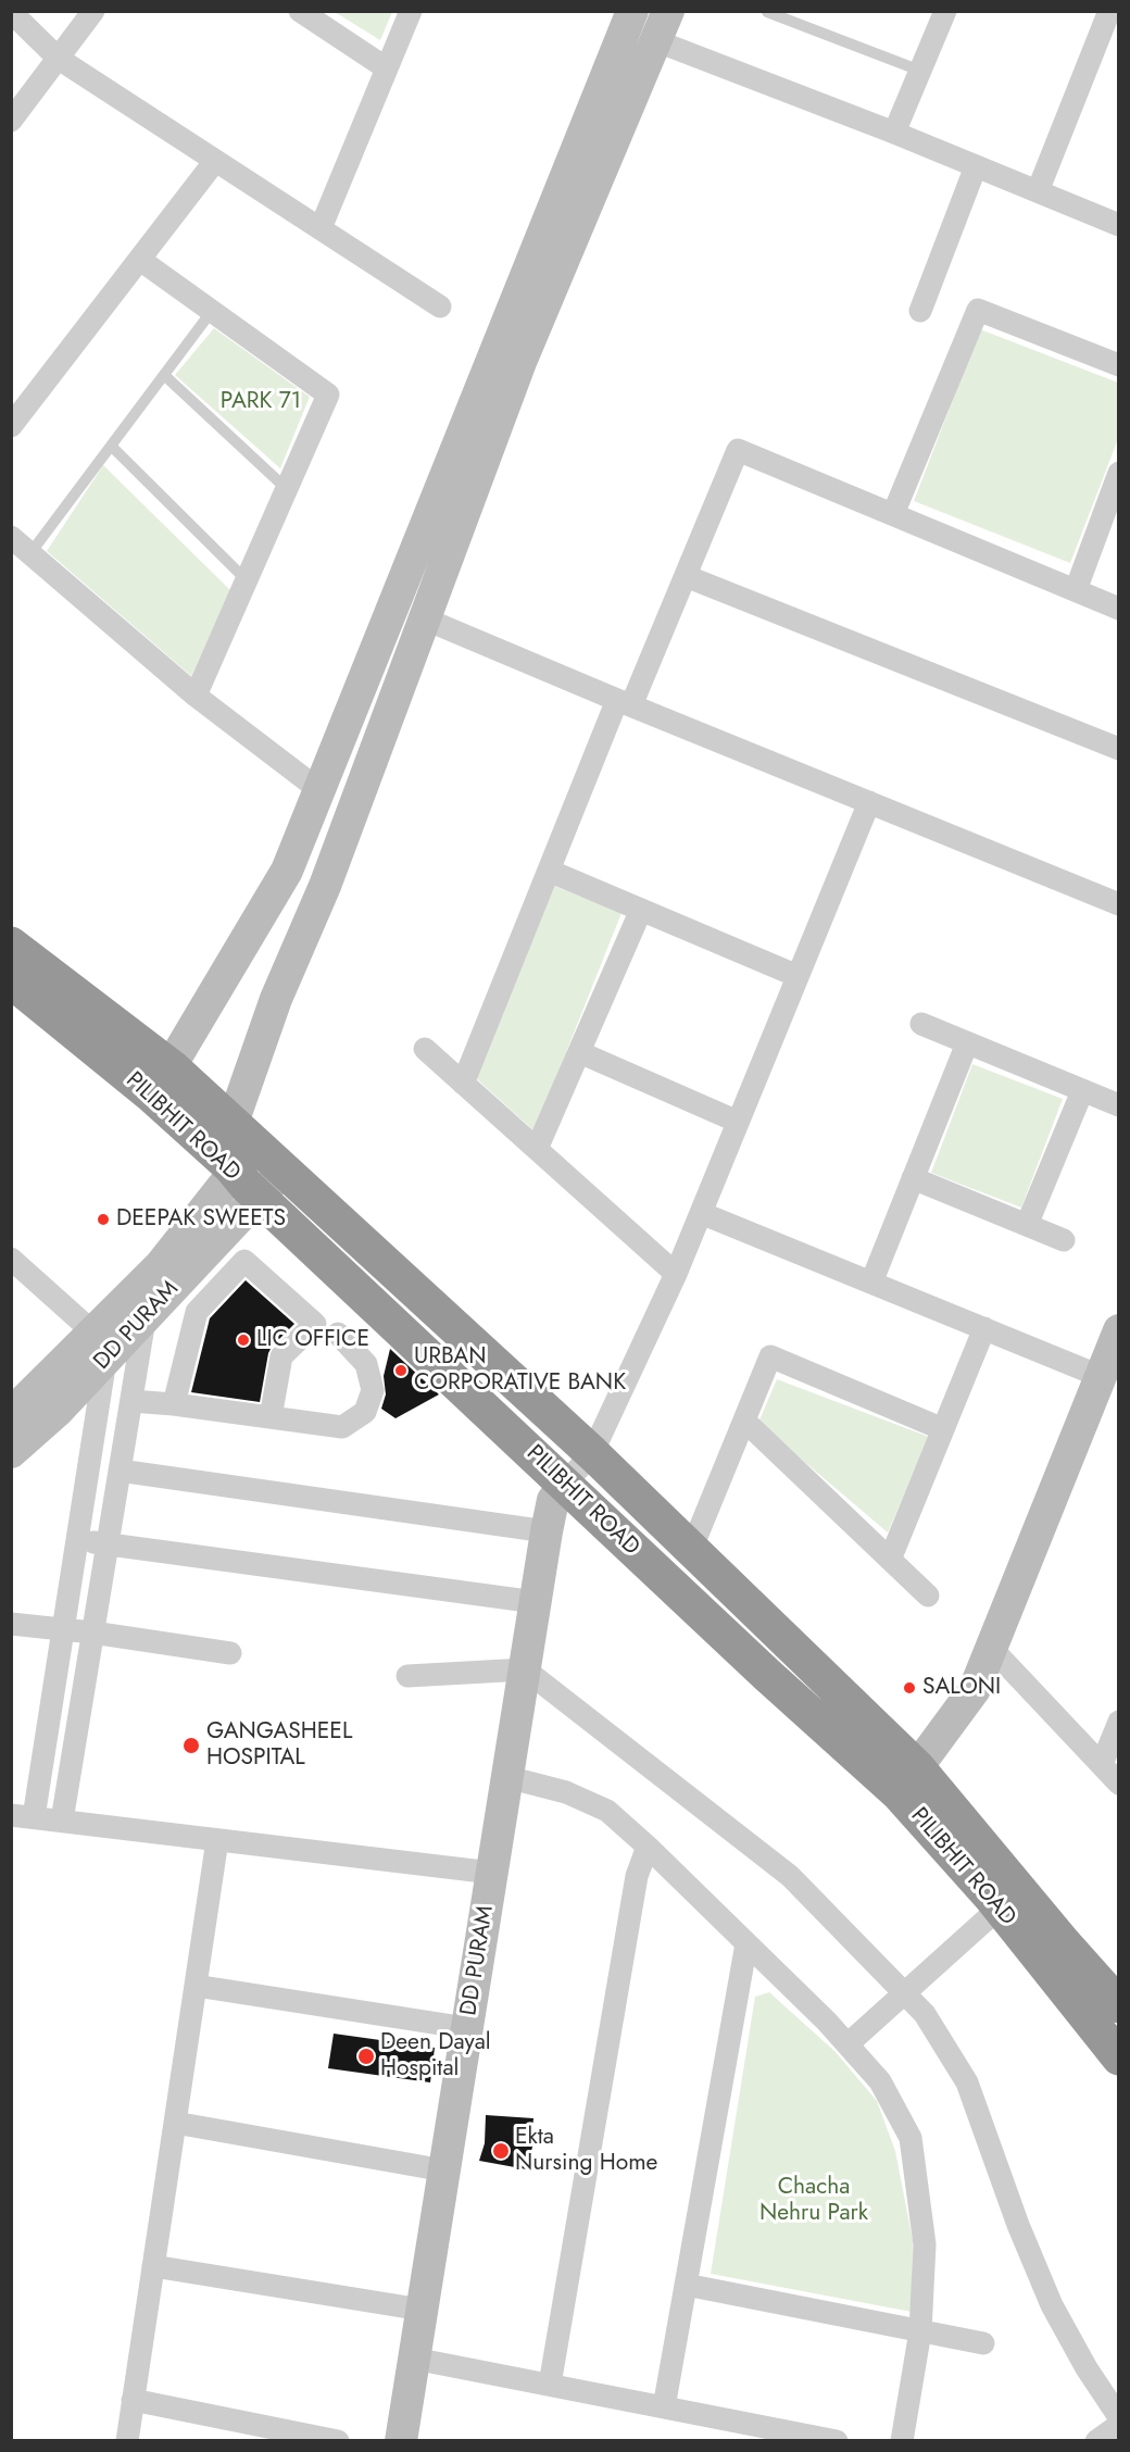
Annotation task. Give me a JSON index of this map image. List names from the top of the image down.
{
  "streets": {
    "highway": ["PILIBHIT ROAD"],
    "street": ["DD PURAM"]
  },
  "crossings": [
    ["PILIBHIT ROAD", "DD PURAM"]
  ],
  "parks": ["PARK 71", "Chacha Nehru Park"],
  "places": [
    "DEEPAK SWEETS",
    "LIC OFFICE",
    "URBAN CORPORATIVE BANK",
    "SALONI",
    "GANGASHEEL HOSPITAL",
    "Deen Dayal Hospital",
    "Ekta Nursing Home"
  ]
}
